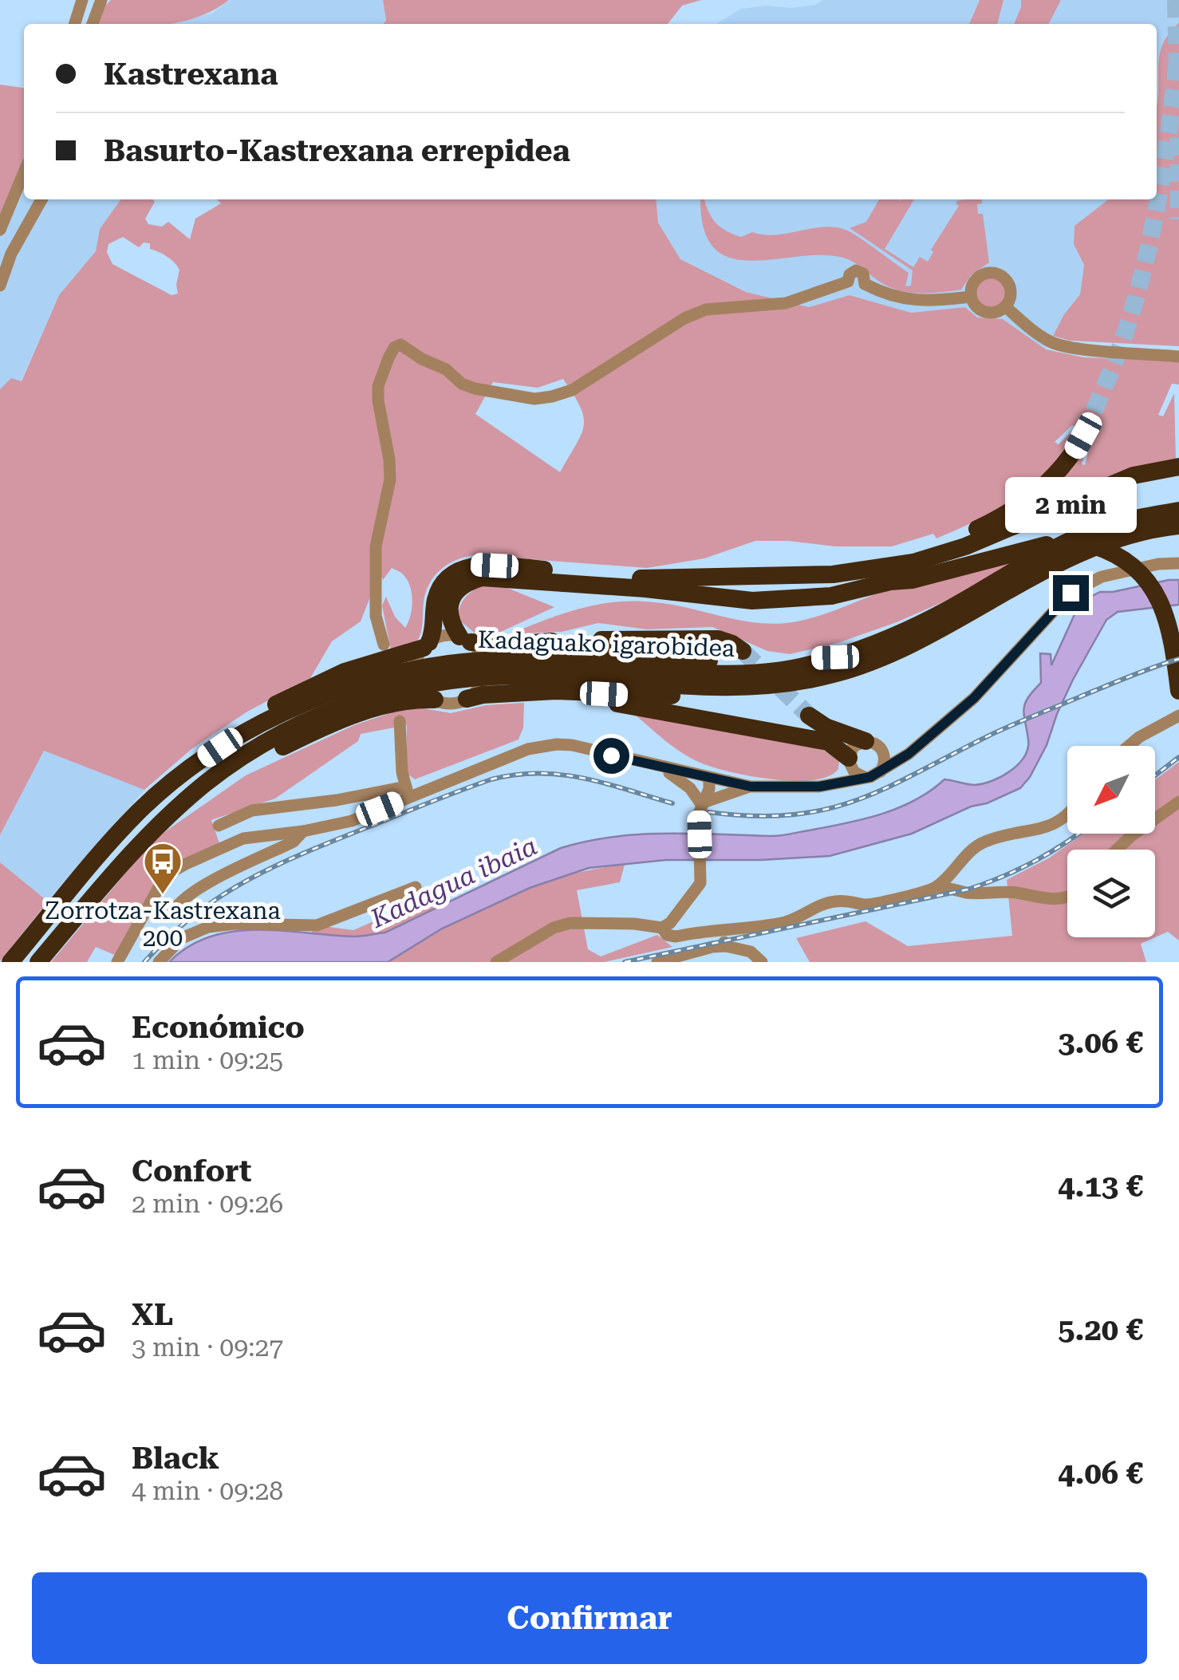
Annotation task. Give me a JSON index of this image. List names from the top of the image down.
{
  "streets": {
    "highway": ["Kadaguako igarobidea"]
  },
  "water": ["Kadagua ibaia"],
  "places": {
    "bus stop": ["Zorrotza-Kastrexana 200"]
  },
  "north": "bottom left",
  "page": {
    "banner": ["Kastrexana", "Basurto-Kastrexana errepidea"],
    "bubble": "2 min",
    "list": [
      {
        "name": "Económico",
        "note": "1 min · 09:25",
        "value": "3.06 €"
      },
      {
        "name": "Confort",
        "note": "2 min · 09:26",
        "value": "4.13 €"
      },
      {
        "name": "XL",
        "note": "3 min · 09:27",
        "value": "5.20 €"
      },
      {
        "name": "Black",
        "note": "4 min · 09:28",
        "value": "4.06 €"
      }
    ],
    "buttons": "Confirmar"
  }
}
